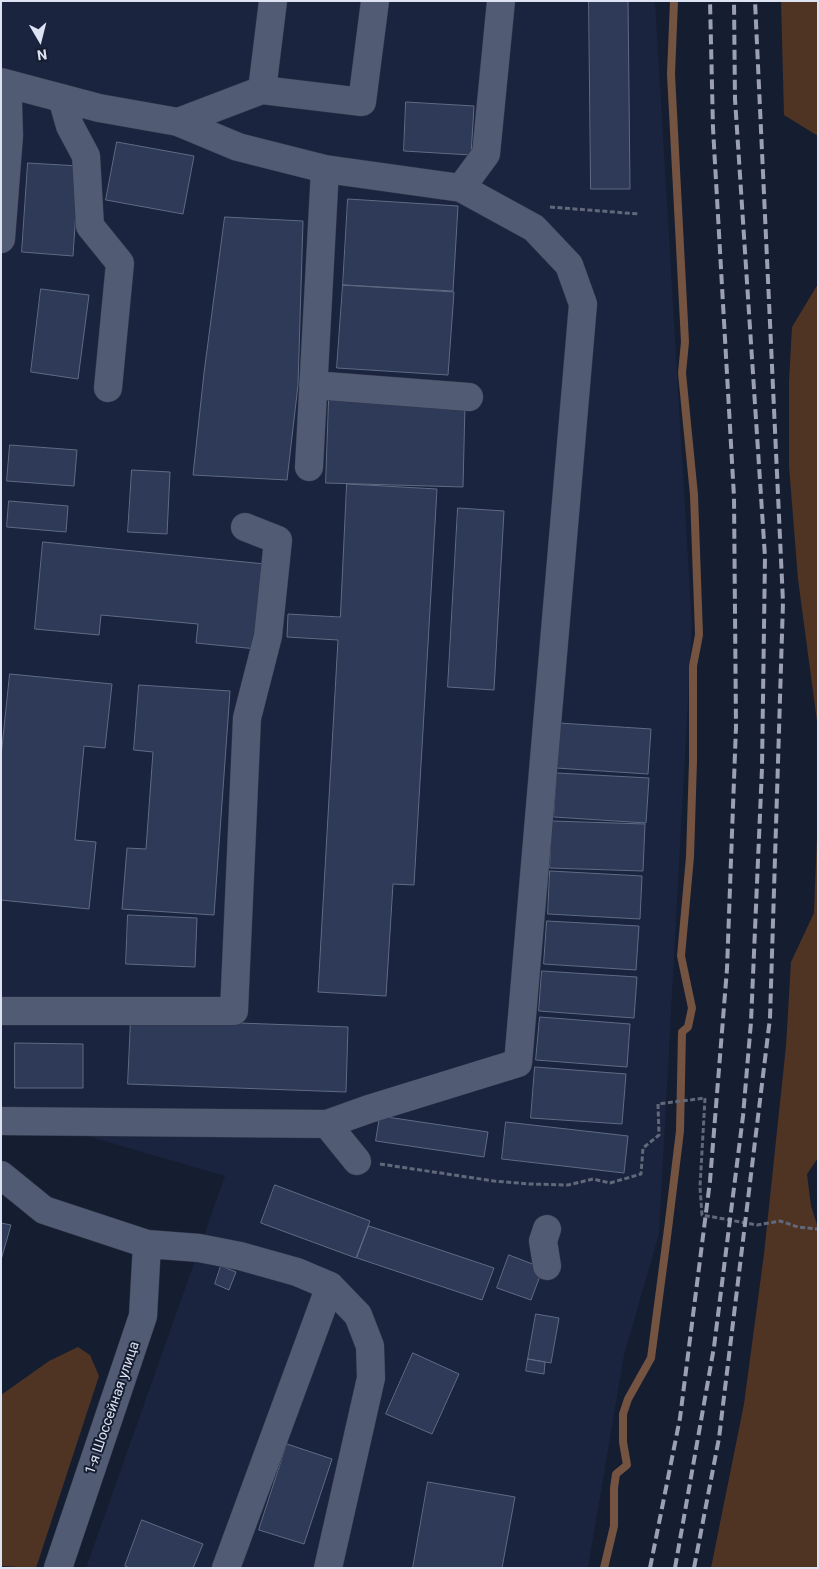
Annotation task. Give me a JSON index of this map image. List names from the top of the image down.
{
  "streets": {
    "street": ["1-я Шоссейная улица"]
  },
  "north": "bottom"
}
